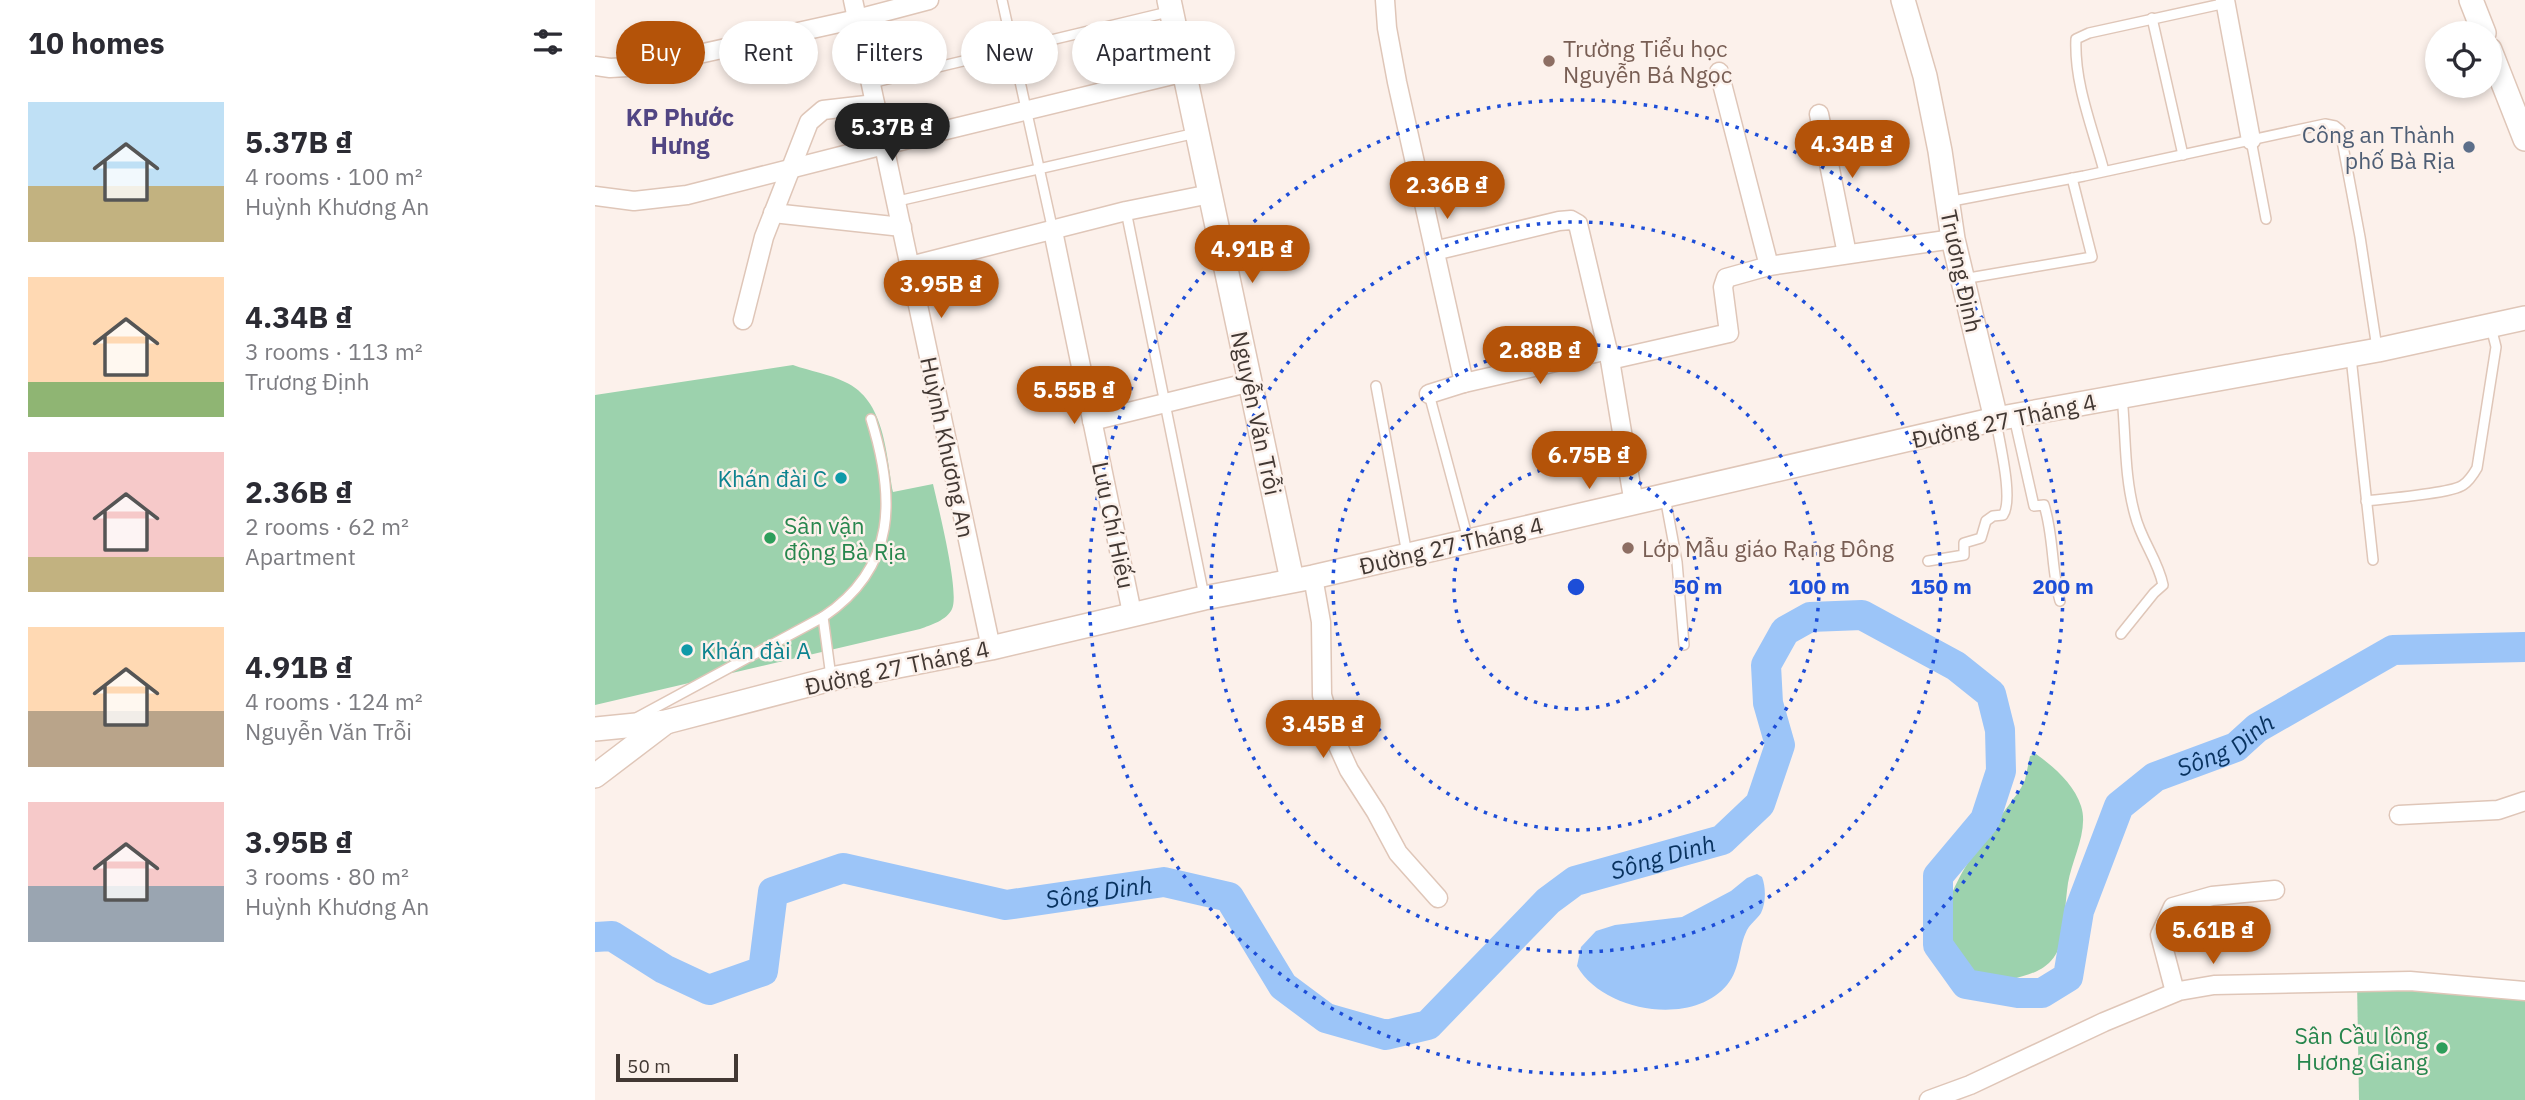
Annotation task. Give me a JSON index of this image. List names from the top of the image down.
{
  "streets": {
    "street": [
      "Trương Định",
      "Nguyễn Văn Trỗi",
      "Đường 27 Tháng 4",
      "Huỳnh Khương An",
      "Lưu Chí Hiếu"
    ]
  },
  "crossings": [
    ["Trương Định", "Đường 27 Tháng 4"],
    ["Nguyễn Văn Trỗi", "Đường 27 Tháng 4"],
    ["Đường 27 Tháng 4", "Huỳnh Khương An"],
    ["Đường 27 Tháng 4", "Lưu Chí Hiếu"]
  ],
  "districts": ["KP Phước Hưng"],
  "water": ["Sông Dinh"],
  "places": [
    "Trường Tiểu học Nguyễn Bá Ngọc",
    "Công an Thành phố Bà Rịa",
    "Khán đài C",
    "Sân vận động Bà Rịa",
    "Lớp Mẫu giáo Rạng Đông",
    "Khán đài A",
    "Sân Cầu lông Hương Giang"
  ],
  "scale_bar": "50 m",
  "page": {
    "heading": "10 homes",
    "chip": [
      "Buy",
      "Rent",
      "Filters",
      "New",
      "Apartment"
    ],
    "list": [
      {
        "name": "5.37B ₫",
        "note": "4 rooms · 100 m² · Huỳnh Khương An"
      },
      {
        "name": "4.34B ₫",
        "note": "3 rooms · 113 m² · Trương Định"
      },
      {
        "name": "2.36B ₫",
        "note": "2 rooms · 62 m² · Apartment"
      },
      {
        "name": "4.91B ₫",
        "note": "4 rooms · 124 m² · Nguyễn Văn Trỗi"
      },
      {
        "name": "3.95B ₫",
        "note": "3 rooms · 80 m² · Huỳnh Khương An"
      }
    ],
    "price": [
      "5.37B ₫",
      "4.34B ₫",
      "2.36B ₫",
      "4.91B ₫",
      "3.95B ₫",
      "2.88B ₫",
      "5.55B ₫",
      "6.75B ₫",
      "3.45B ₫",
      "5.61B ₫"
    ],
    "scale": "50 m"
  },
  "rings": [
    "50 m",
    "100 m",
    "150 m",
    "200 m"
  ]
}
